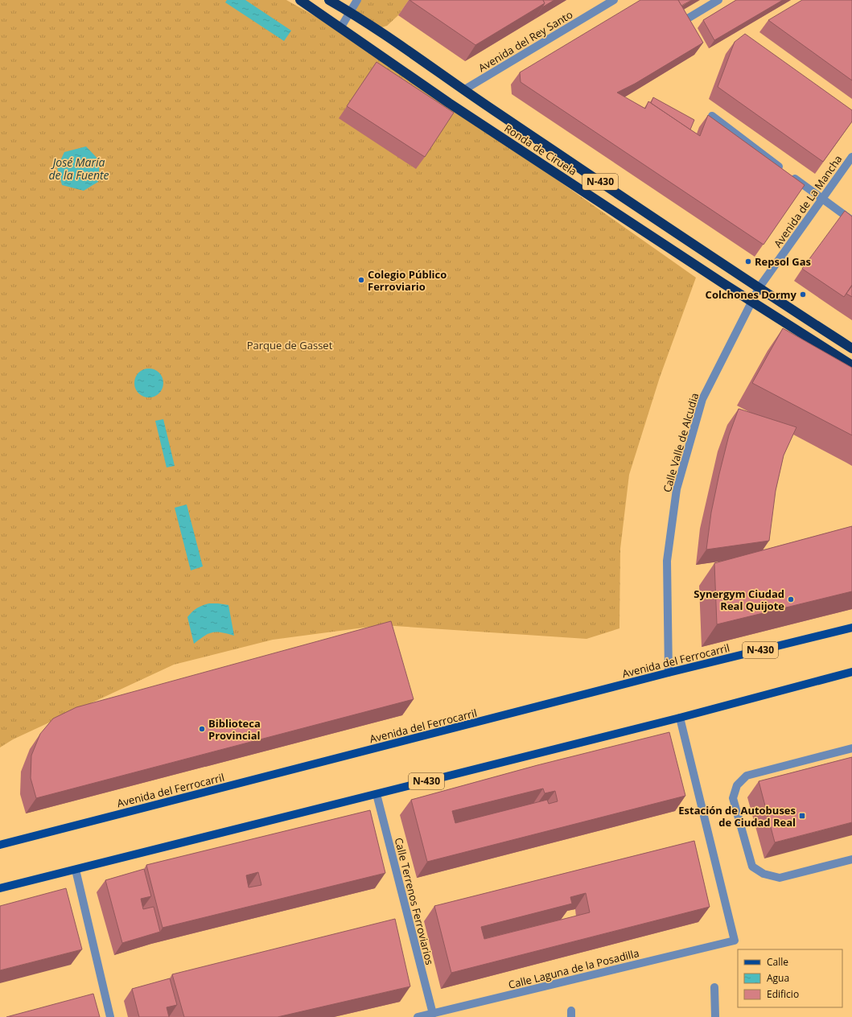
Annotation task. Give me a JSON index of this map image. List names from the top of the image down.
{
  "streets": {
    "highway": ["Ronda de Ciruela", "N-430"],
    "main road": ["Avenida del Ferrocarril"],
    "street": [
      "Avenida del Rey Santo",
      "Avenida de La Mancha",
      "Calle Valle de Alcudia",
      "Calle Terrenos Ferroviarios",
      "Calle Laguna de la Posadilla"
    ]
  },
  "crossings": [
    ["Avenida del Rey Santo", "Ronda de Ciruela"],
    ["Ronda de Ciruela", "Avenida de La Mancha"],
    ["Ronda de Ciruela", "Calle Valle de Alcudia"],
    ["N-430", "Calle Terrenos Ferroviarios"],
    ["N-430", "Calle Laguna de la Posadilla"],
    ["Avenida de La Mancha", "Calle Valle de Alcudia"],
    ["Calle Valle de Alcudia", "Avenida del Ferrocarril"],
    ["Calle Terrenos Ferroviarios", "Calle Laguna de la Posadilla"]
  ],
  "water": ["José María de la Fuente"],
  "parks": ["Parque de Gasset"],
  "places": {
    "other": [
      "Repsol Gas",
      "Colegio Público Ferroviario",
      "Colchones Dormy",
      "Synergym Ciudad Real Quijote",
      "Biblioteca Provincial"
    ],
    "transit": ["Estación de Autobuses de Ciudad Real"]
  },
  "legend": ["Calle", "Agua", "Edificio"]
}
